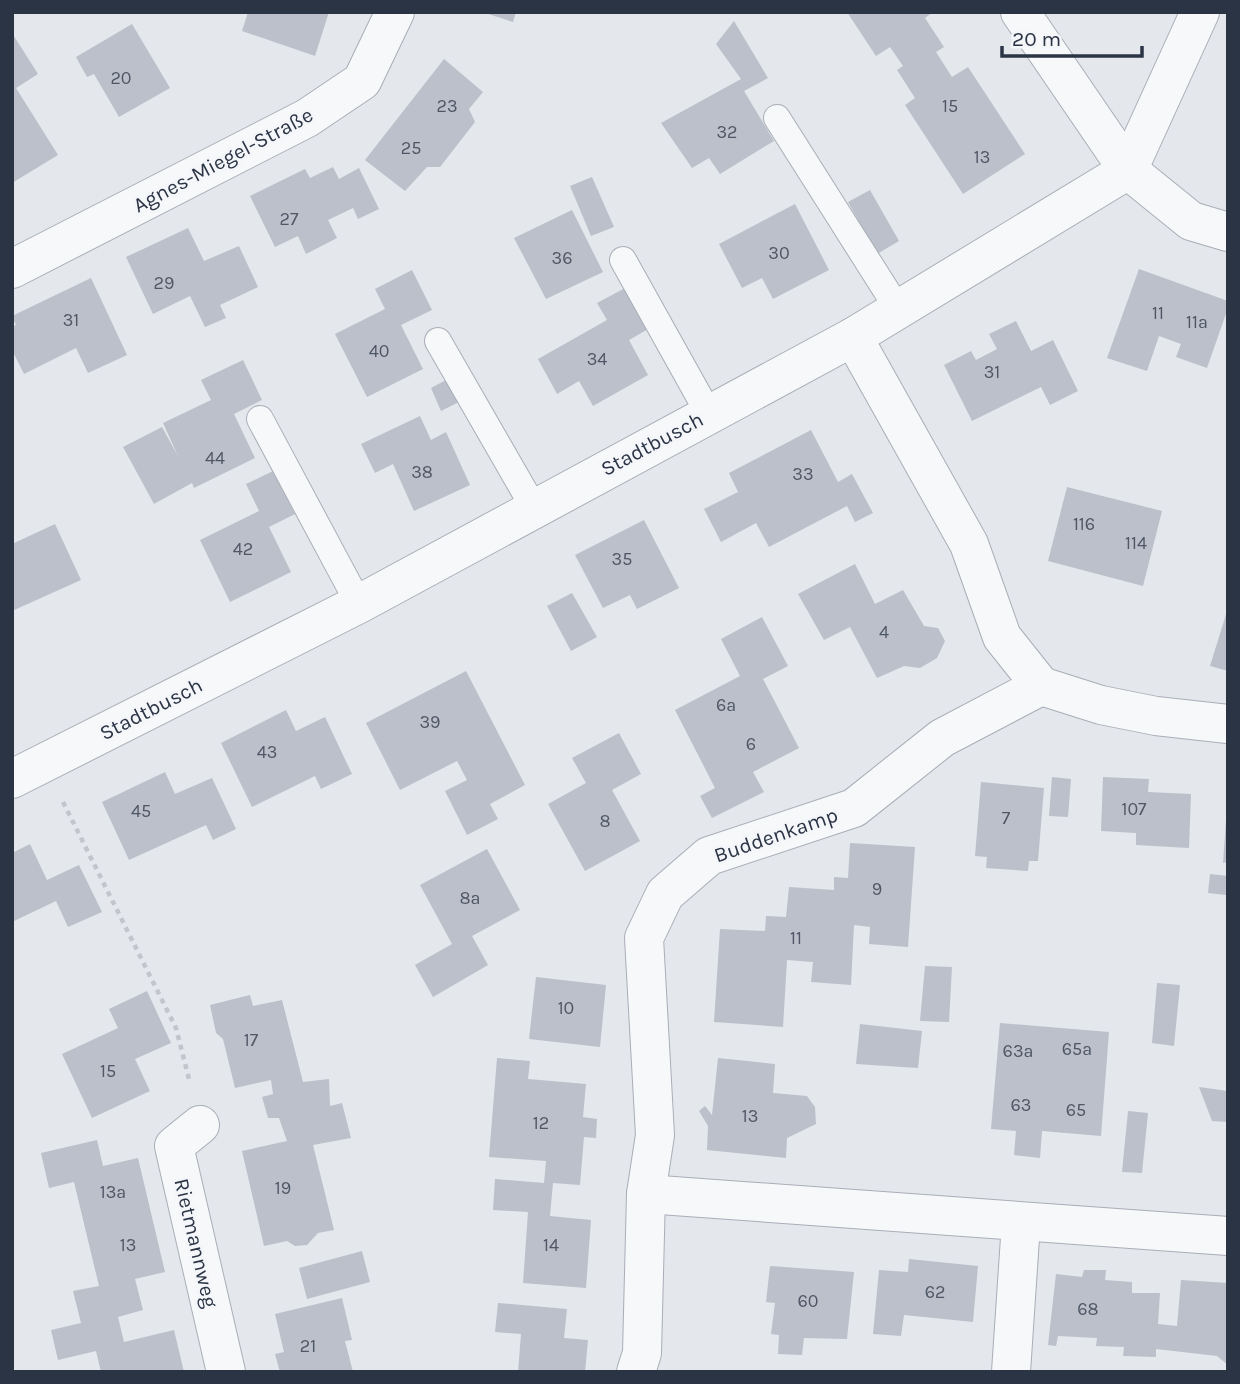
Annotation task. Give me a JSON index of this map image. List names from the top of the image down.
{
  "streets": {
    "street": [
      "Agnes-Miegel-Straße",
      "Stadtbusch",
      "Buddenkamp",
      "Rietmannweg"
    ]
  },
  "house_numbers": [
    "20",
    "23",
    "15",
    "32",
    "25",
    "13",
    "27",
    "30",
    "36",
    "29",
    "11",
    "31",
    "11a",
    "40",
    "34",
    "31",
    "44",
    "38",
    "33",
    "116",
    "114",
    "42",
    "35",
    "4",
    "6a",
    "39",
    "6",
    "43",
    "107",
    "45",
    "7",
    "8",
    "9",
    "8a",
    "11",
    "10",
    "17",
    "65a",
    "63a",
    "15",
    "63",
    "65",
    "13",
    "12",
    "19",
    "13a",
    "13",
    "14",
    "62",
    "60",
    "68",
    "21"
  ],
  "scale_bar": "20 m"
}
